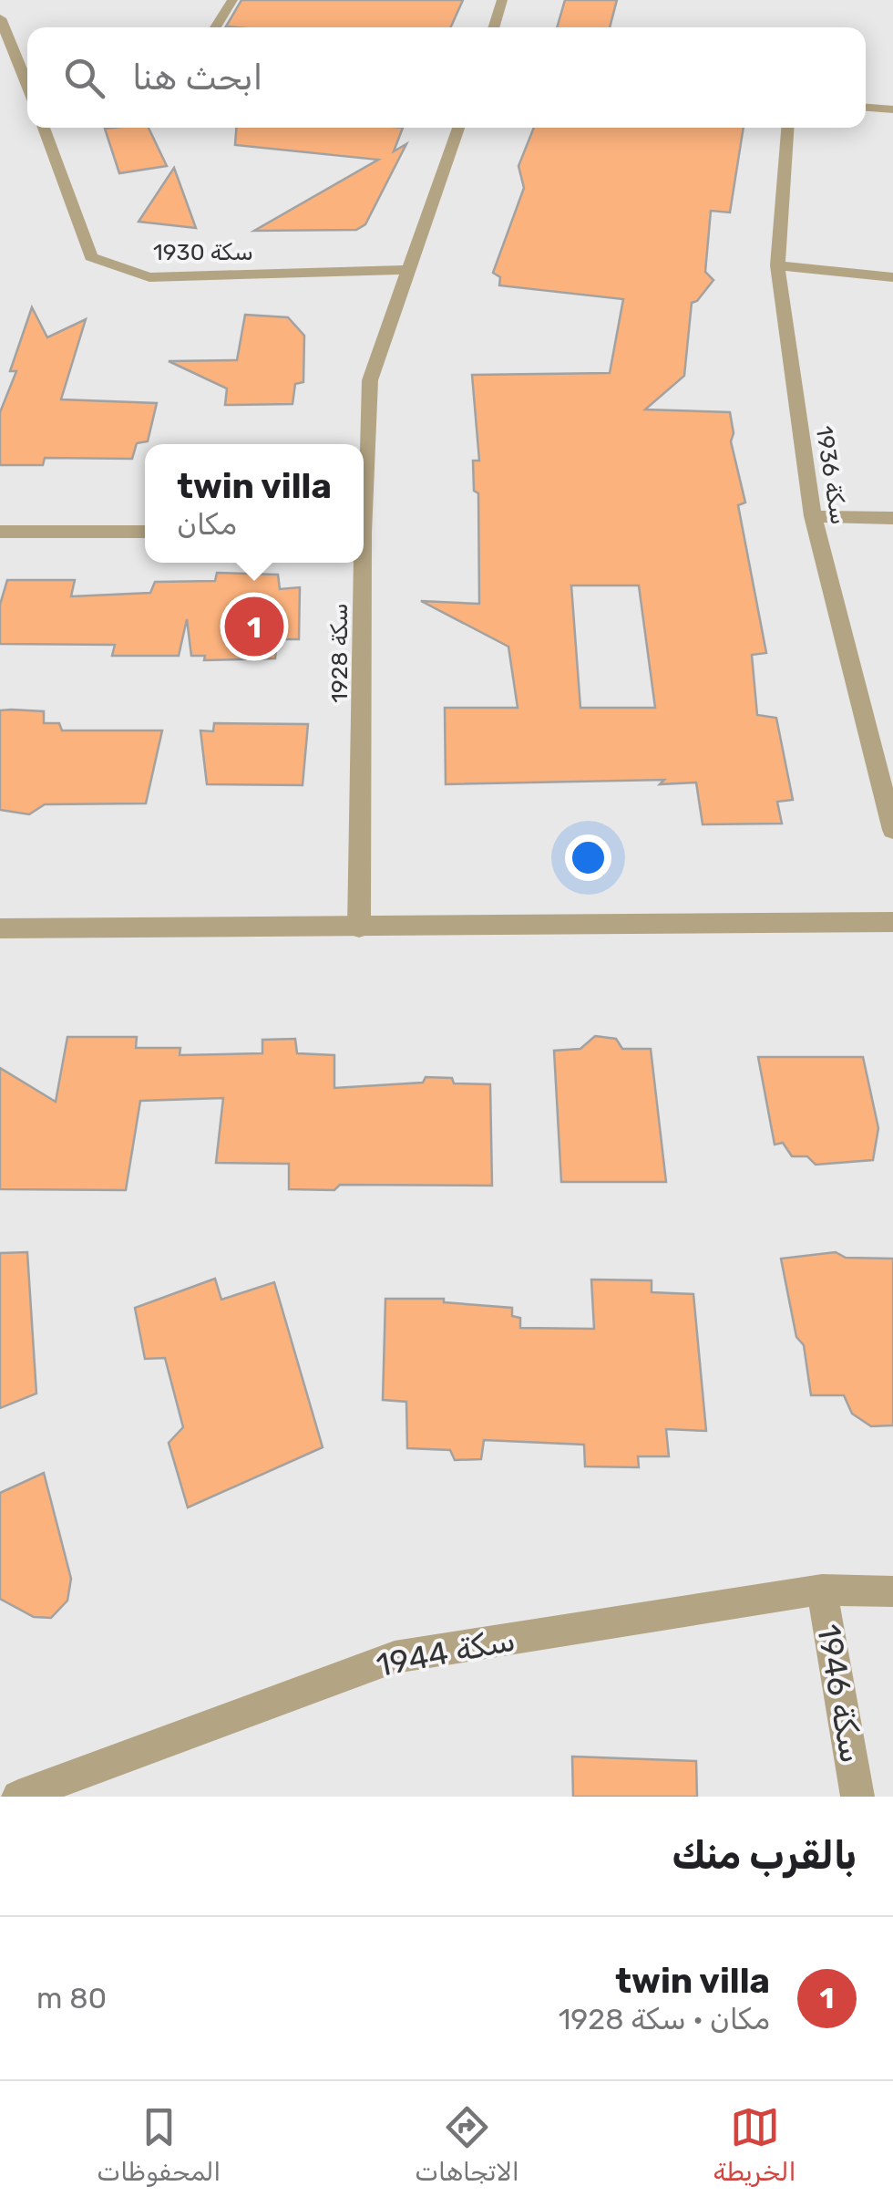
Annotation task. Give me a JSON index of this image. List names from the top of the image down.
{
  "streets": {
    "street": [
      "سكة 1930",
      "سكة 1936",
      "سكة 1928",
      "سكة 1944",
      "سكة 1946"
    ]
  },
  "crossings": [
    ["سكة 1930", "سكة 1928"],
    ["سكة 1944", "سكة 1946"]
  ],
  "page": {
    "search": "ابحث هنا",
    "popup": ["twin villa", "مكان"],
    "pins": "1",
    "heading": "بالقرب منك",
    "list": [
      {
        "mark": "1",
        "name": "twin villa",
        "note": "مكان · سكة 1928",
        "value": "80 m"
      }
    ],
    "nav": ["الخريطة", "الاتجاهات", "المحفوظات"]
  }
}
